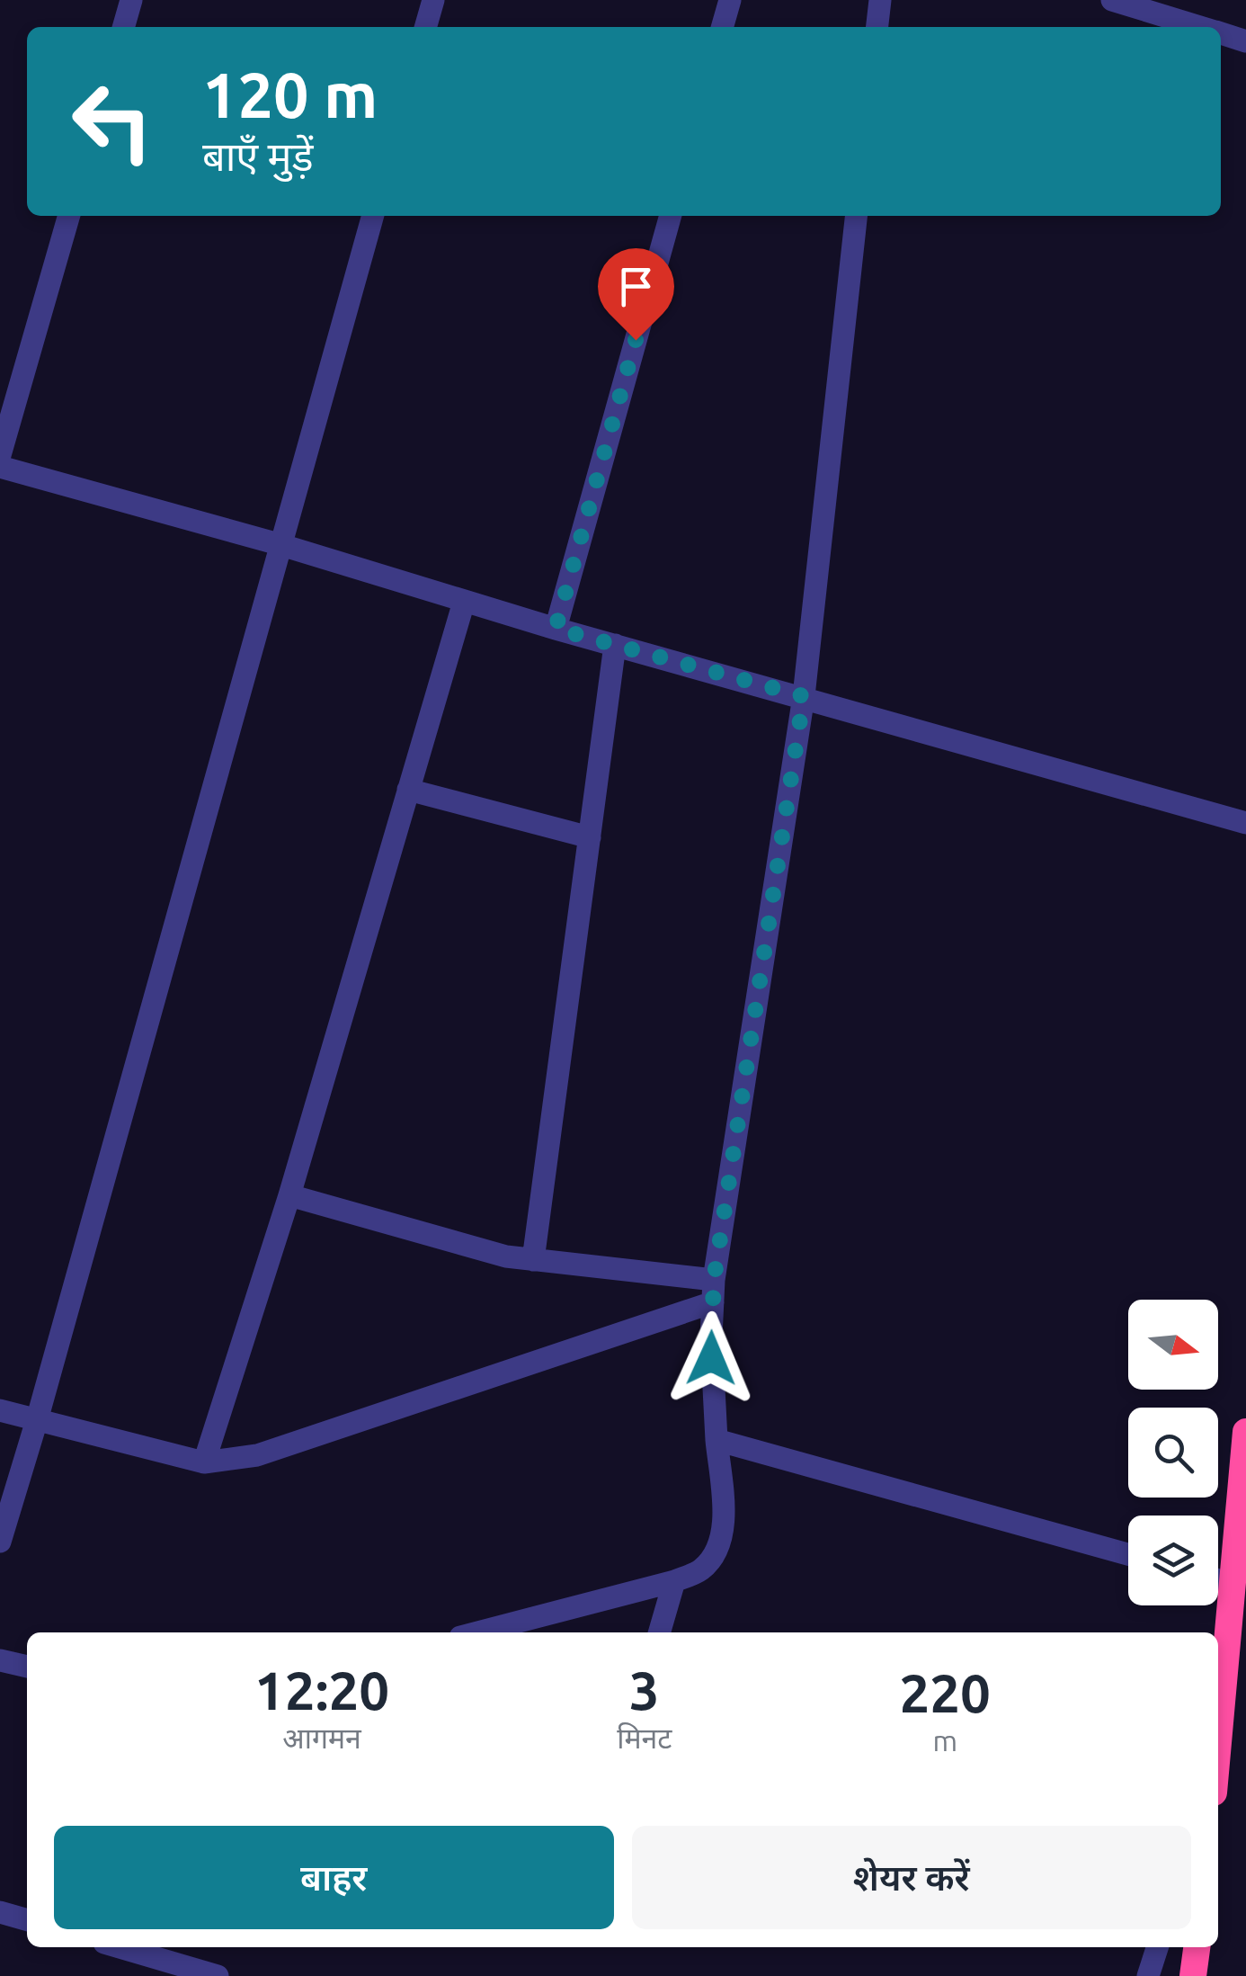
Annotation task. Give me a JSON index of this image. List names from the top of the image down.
{
  "north": "right",
  "page": {
    "turn": ["120 m", "बाएँ मुड़ें"],
    "eta": [
      "12:20",
      "आगमन",
      "3",
      "मिनट",
      "220",
      "m"
    ],
    "buttons": ["बाहर", "शेयर करें"]
  }
}
